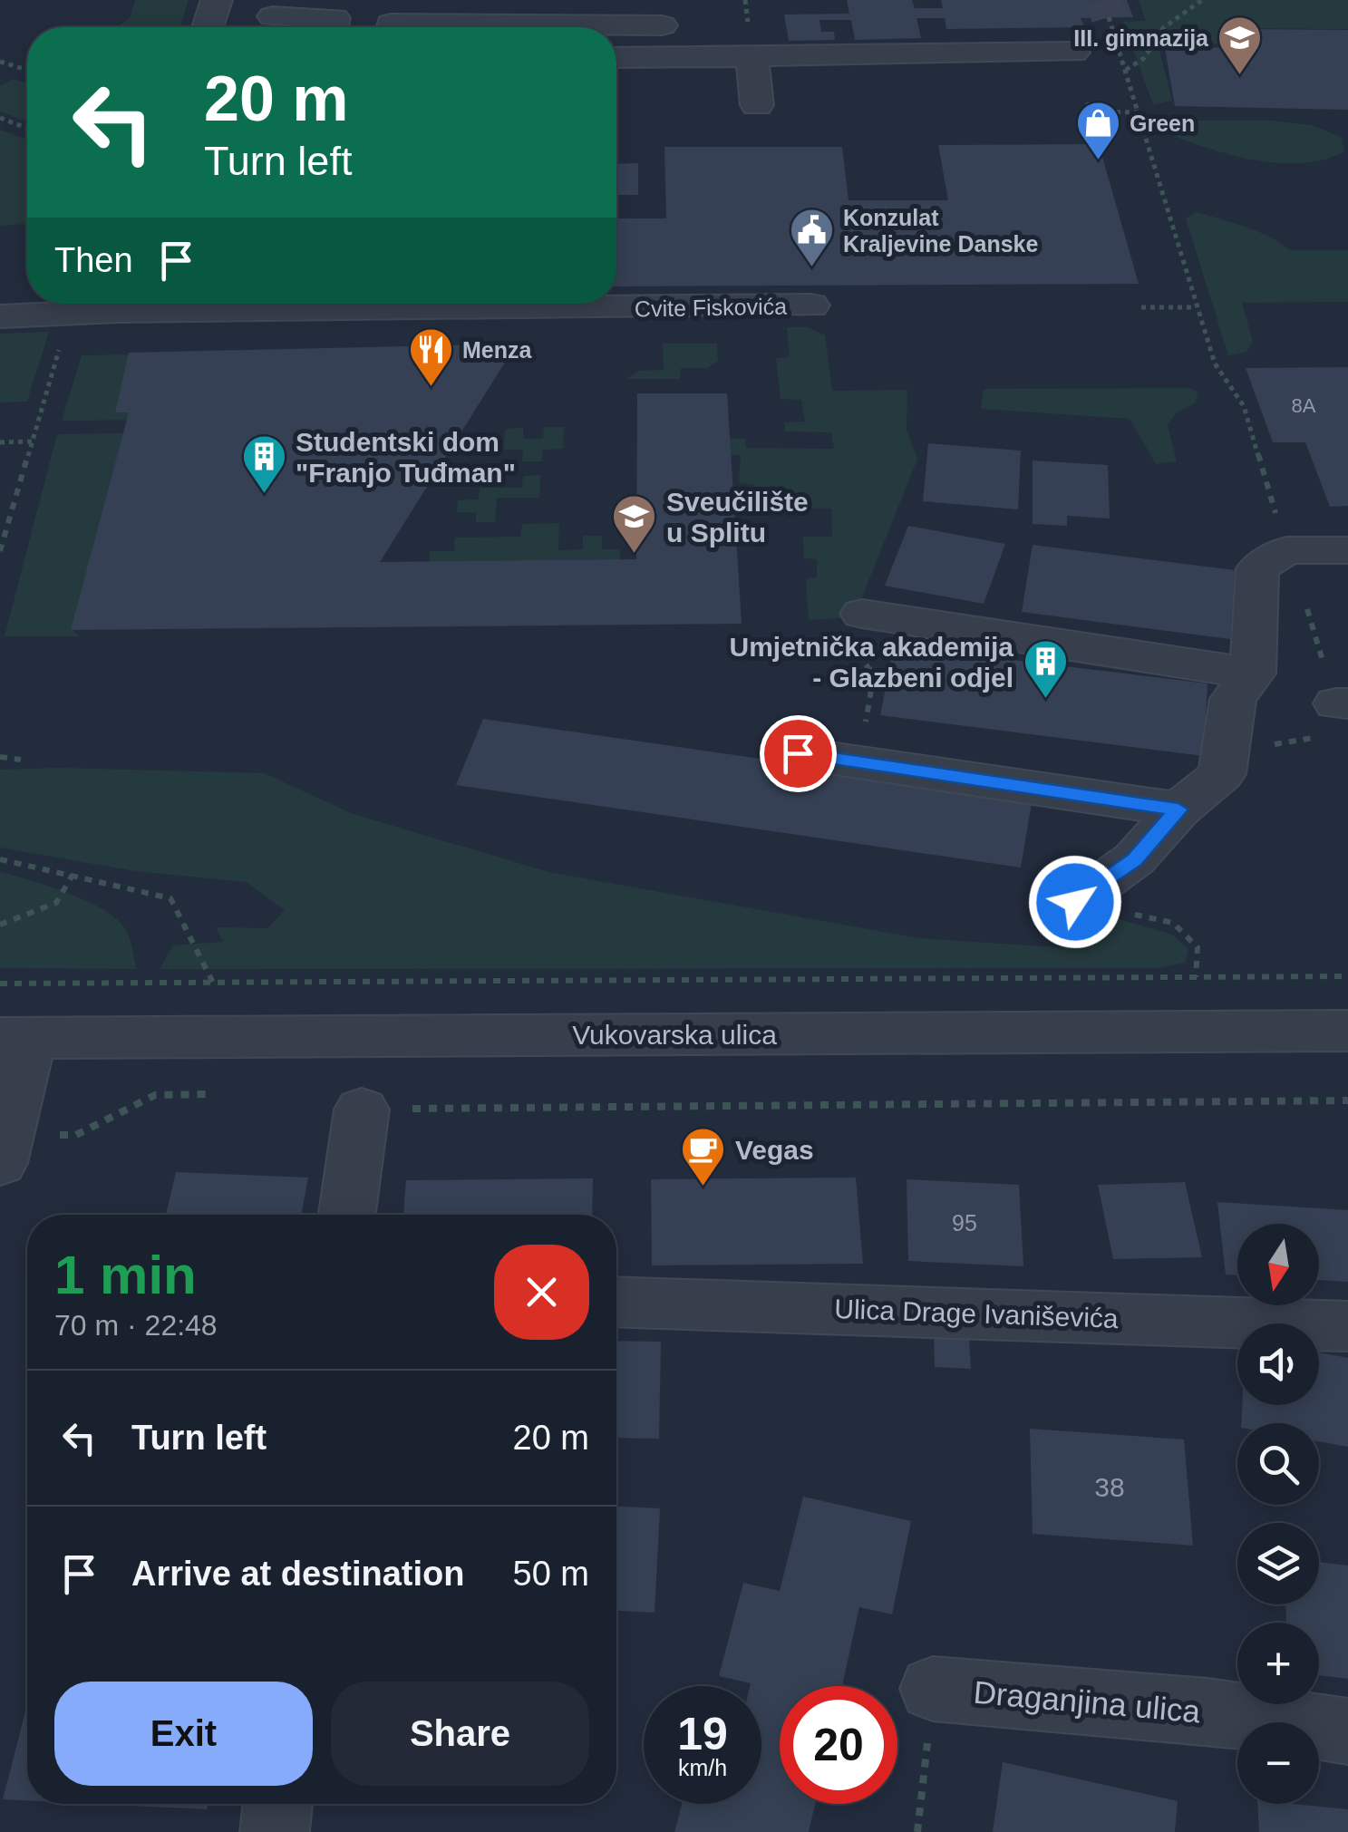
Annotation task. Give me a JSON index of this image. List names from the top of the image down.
{
  "streets": {
    "street": [
      "Cvite Fiskovića",
      "Vukovarska ulica",
      "Ulica Drage Ivaniševića",
      "Draganjina ulica"
    ]
  },
  "places": {
    "school or university": ["III. gimnazija", "Sveučilište u Splitu"],
    "shop": ["Green"],
    "public building": ["Konzulat Kraljevine Danske"],
    "restaurant": ["Menza"],
    "building": ["Studentski dom \"Franjo Tuđman\"", "Umjetnička akademija - Glazbeni odjel"],
    "cafe": ["Vegas"]
  },
  "house_numbers": ["8A", "95", "38"],
  "north": "bottom",
  "page": {
    "turn": ["20 m", "Turn left"],
    "then": "Then",
    "heading": ["1 min", "70 m · 22:48"],
    "map_buttons": ["+", "−"],
    "list": [
      {
        "name": "Turn left",
        "value": "20 m"
      },
      {
        "name": "Arrive at destination",
        "value": "50 m"
      }
    ],
    "buttons": ["Exit", "Share"],
    "speed": "19 km/h",
    "limit": "20"
  }
}
